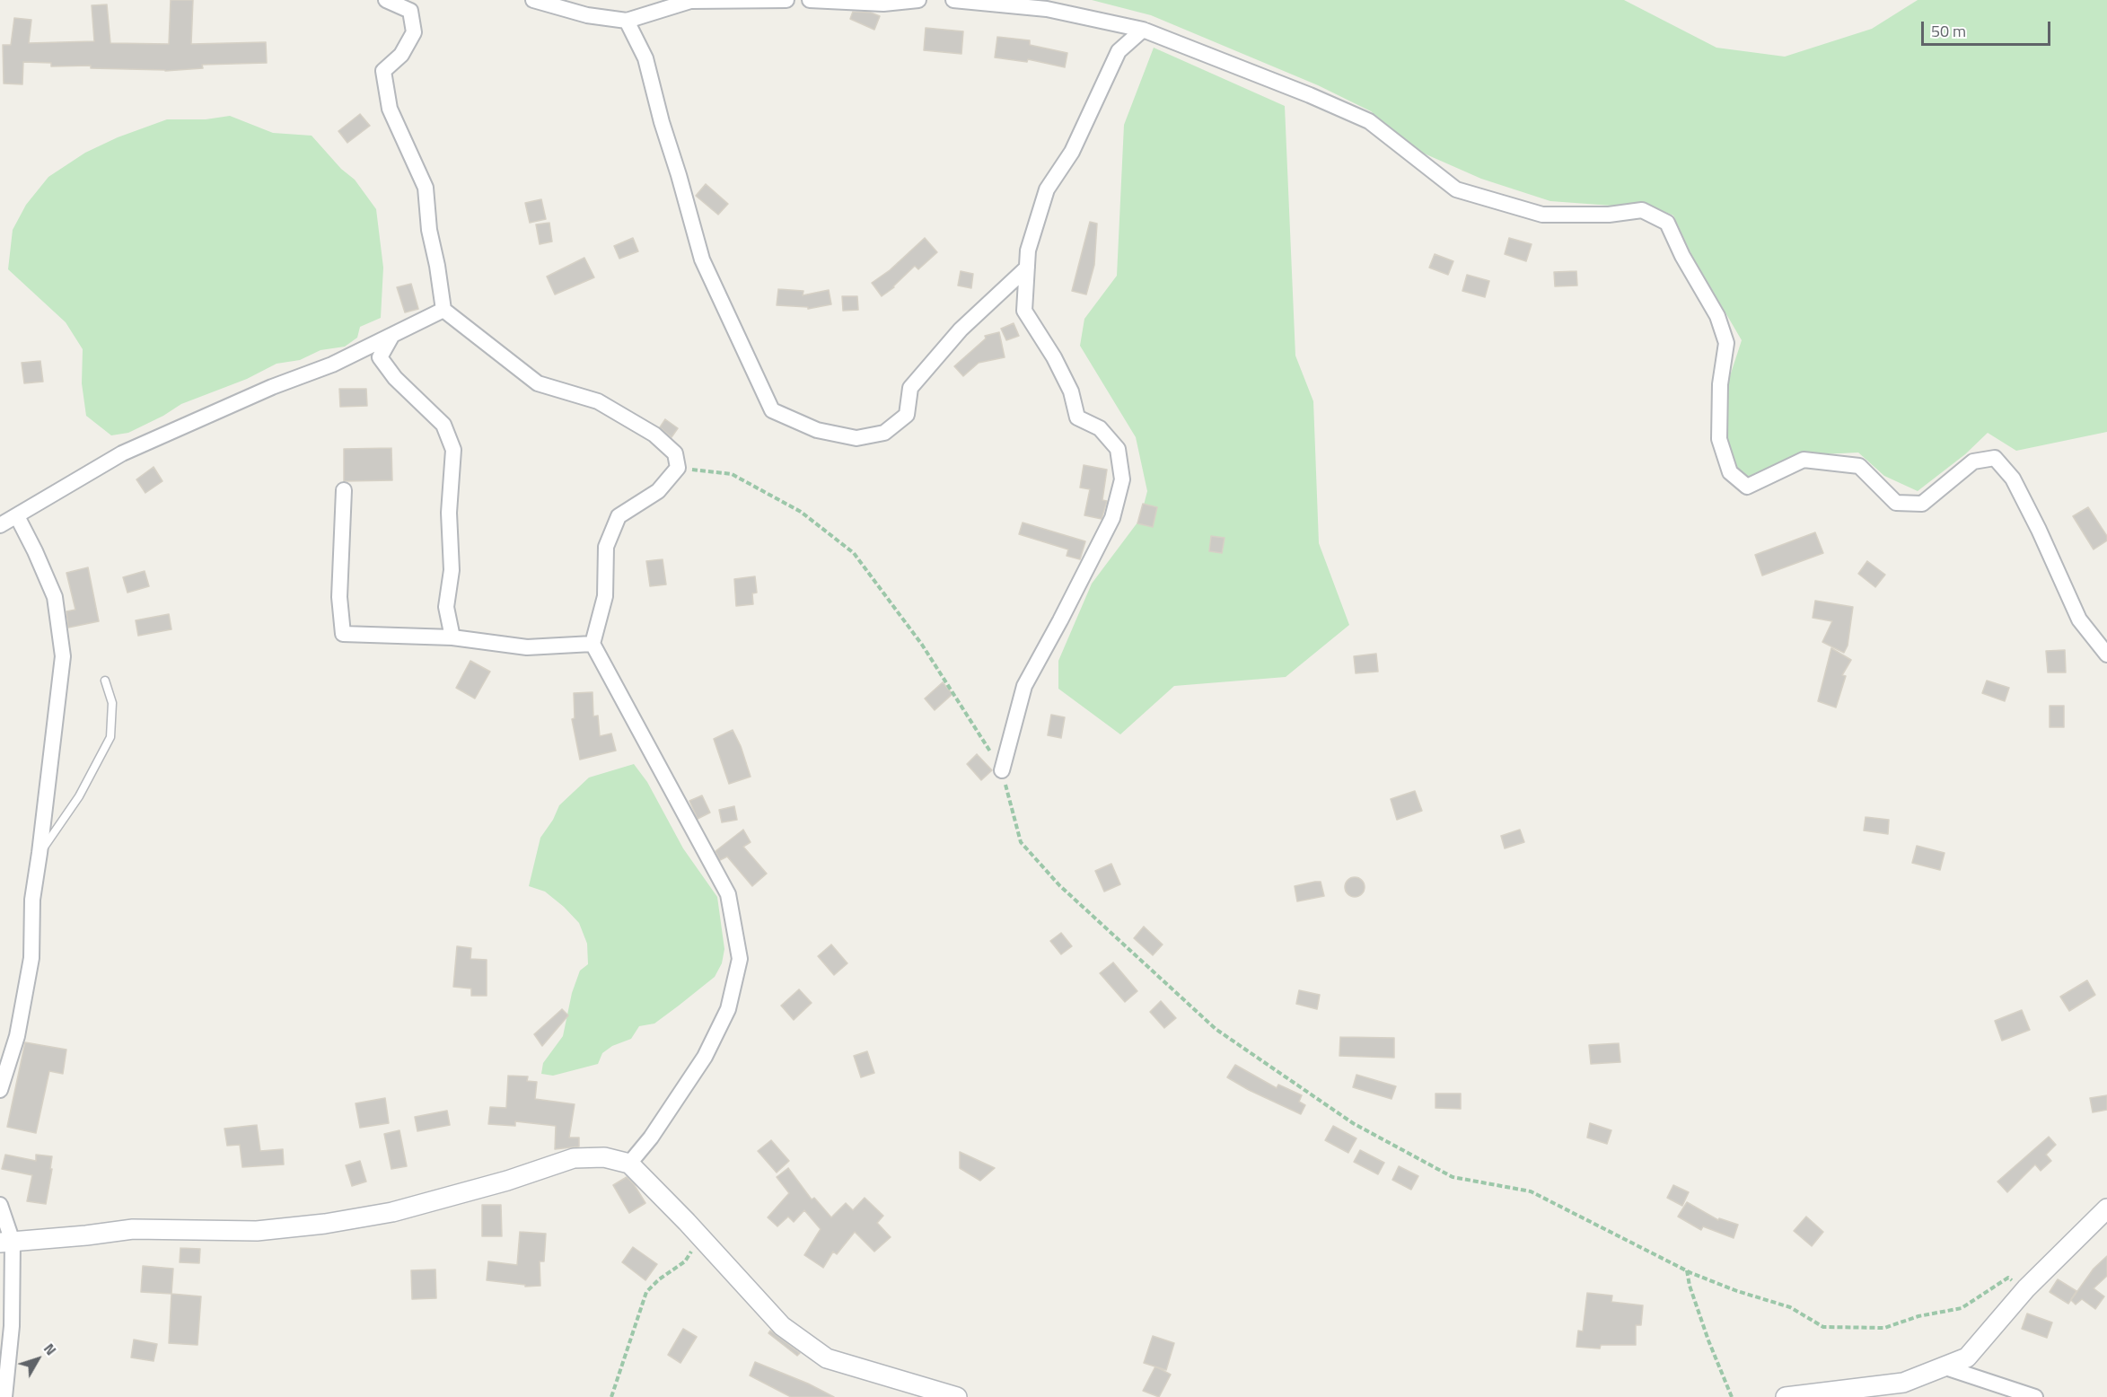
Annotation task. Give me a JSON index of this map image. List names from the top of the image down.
{
  "scale_bar": "50 m",
  "north": "top right"
}
